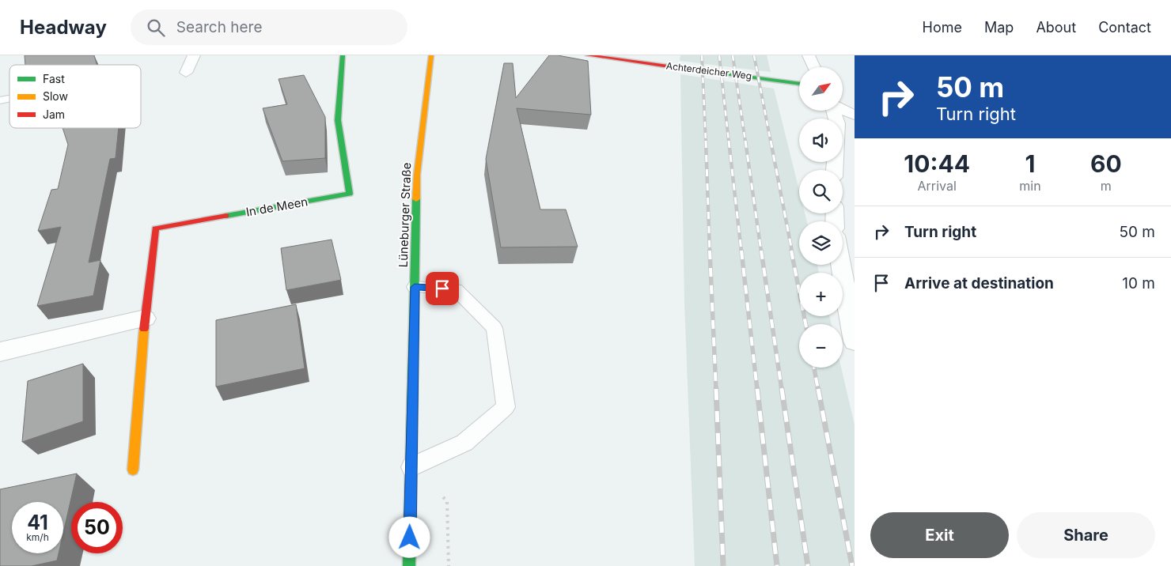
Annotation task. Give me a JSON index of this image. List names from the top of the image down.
{
  "streets": {
    "street": ["Achterdeicher Weg", "In de Meen", "Lüneburger Straße"]
  },
  "legend": ["Fast", "Slow", "Jam"],
  "north": "top right",
  "page": {
    "header": "Headway",
    "search": "Search here",
    "nav": [
      "Home",
      "Map",
      "About",
      "Contact"
    ],
    "turn": ["50 m", "Turn right"],
    "map_buttons": ["+", "−"],
    "eta": [
      "10:44",
      "Arrival",
      "1",
      "min",
      "60",
      "m"
    ],
    "list": [
      {
        "name": "Turn right",
        "value": "50 m"
      },
      {
        "name": "Arrive at destination",
        "value": "10 m"
      }
    ],
    "speed": "41 km/h",
    "limit": "50",
    "buttons": ["Exit", "Share"]
  }
}
